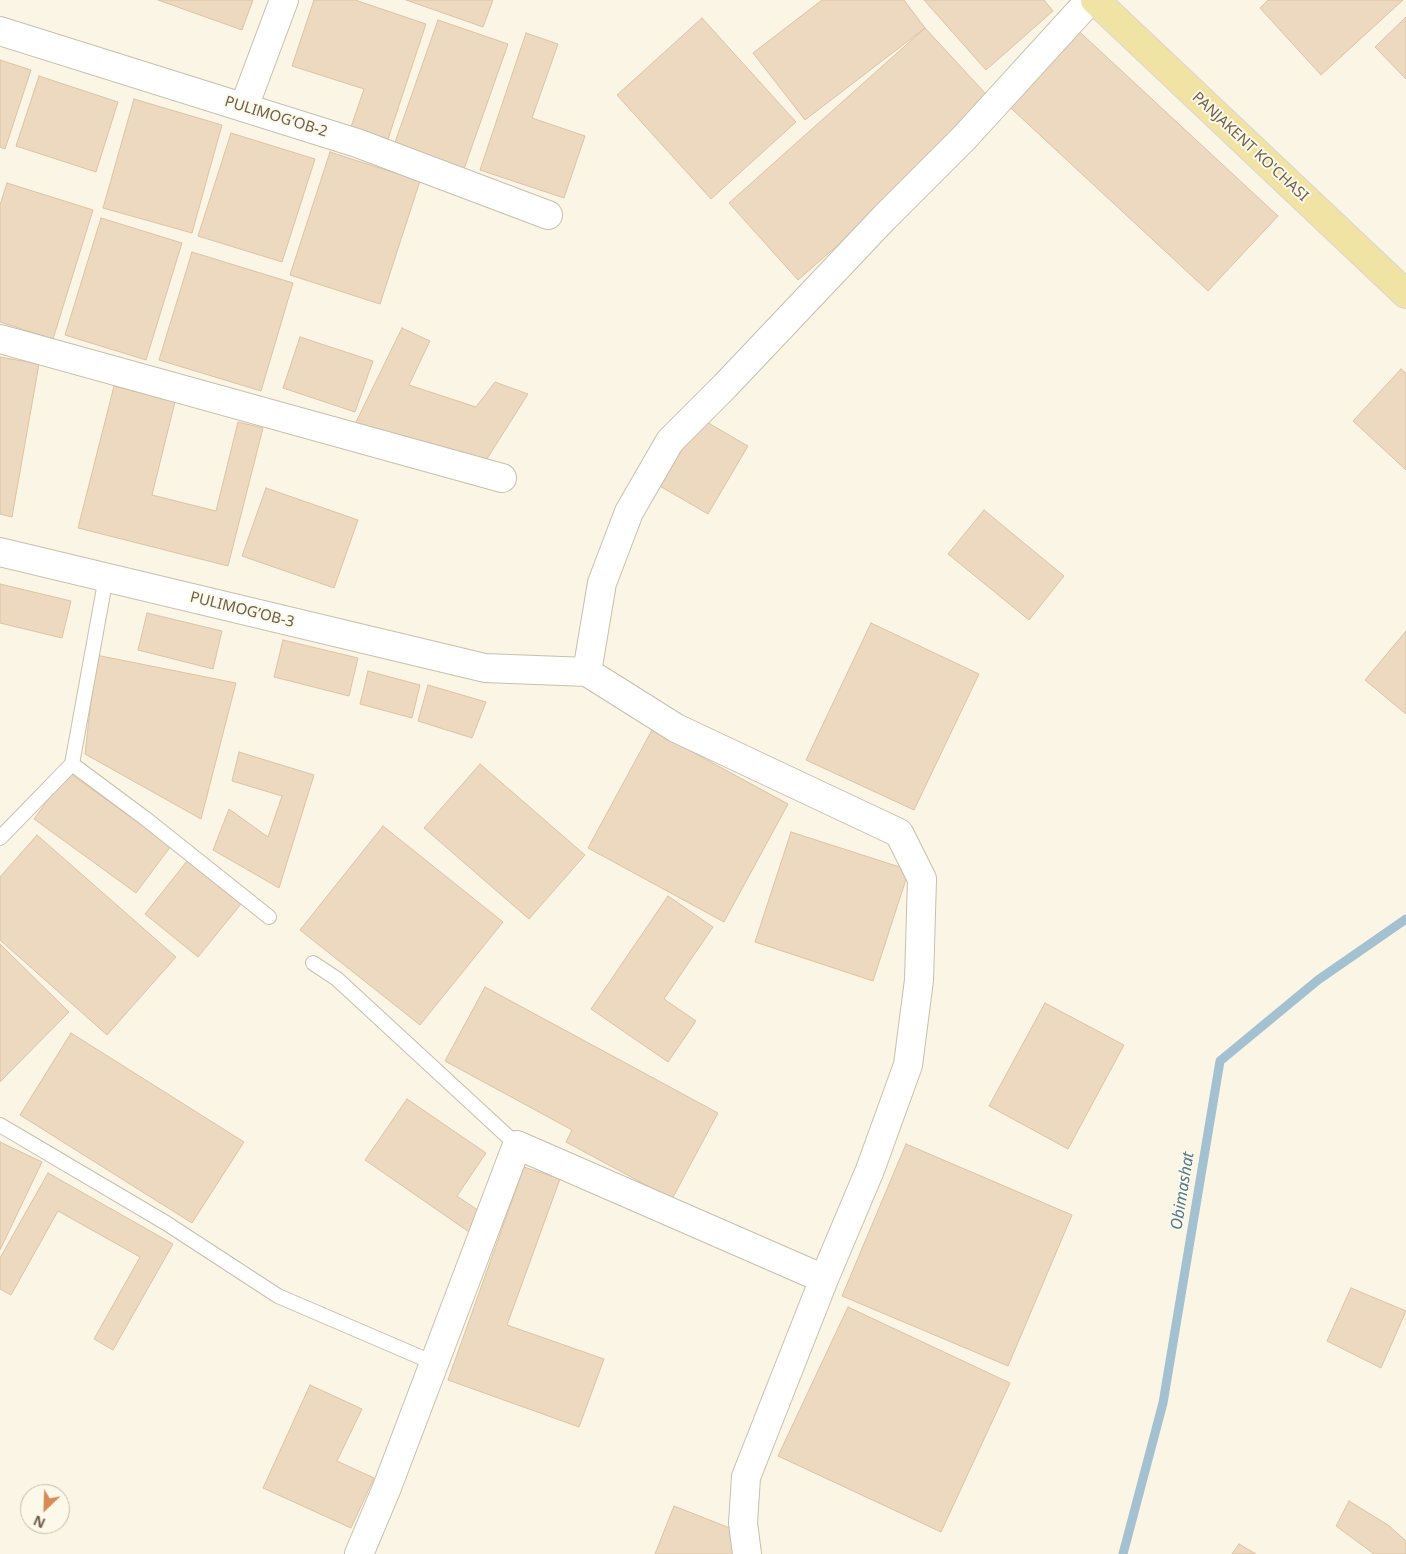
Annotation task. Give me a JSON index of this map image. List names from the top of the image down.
{
  "streets": {
    "main road": ["PANJAKENT KO'CHASI"],
    "street": ["PULIMOG’OB-2", "PULIMOG’OB-3"]
  },
  "water": ["Obimashat"],
  "north": "bottom left"
}
